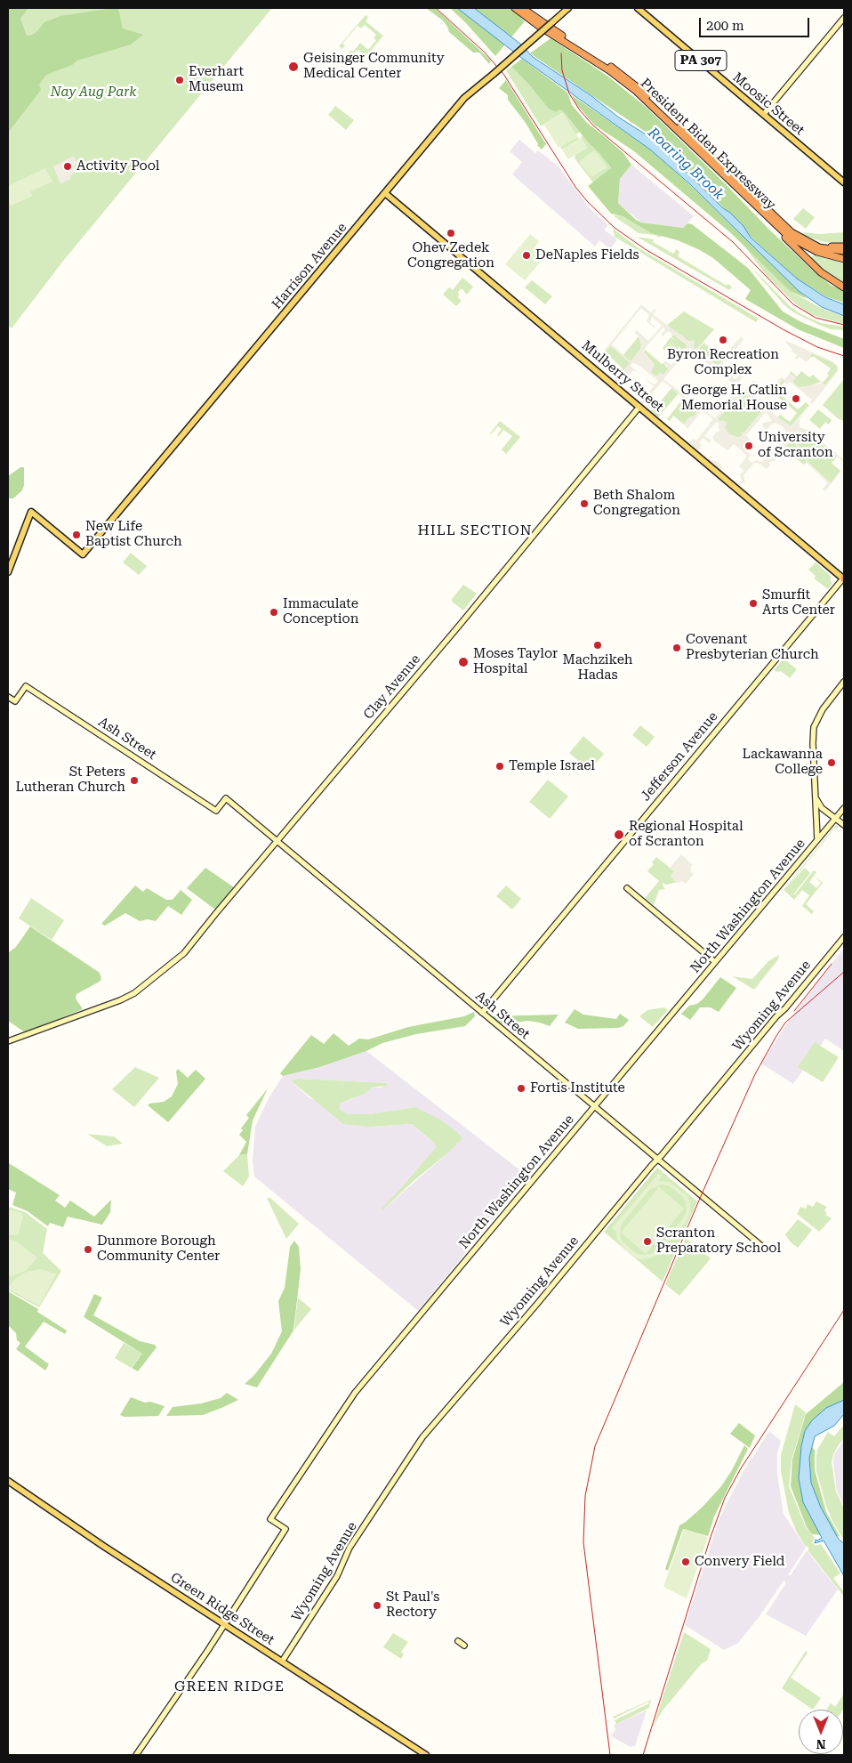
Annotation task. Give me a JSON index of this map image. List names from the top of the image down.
{
  "streets": {
    "highway": ["President Biden Expressway"],
    "main road": [
      "PA 307",
      "Moosic Street",
      "Harrison Avenue",
      "Mulberry Street",
      "Green Ridge Street"
    ],
    "street": [
      "Clay Avenue",
      "Ash Street",
      "Jefferson Avenue",
      "North Washington Avenue",
      "Wyoming Avenue"
    ]
  },
  "crossings": [
    ["Harrison Avenue", "Mulberry Street"],
    ["Mulberry Street", "Clay Avenue"],
    ["Mulberry Street", "Jefferson Avenue"],
    ["Clay Avenue", "Ash Street"],
    ["Ash Street", "Jefferson Avenue"],
    ["Ash Street", "North Washington Avenue"],
    ["Ash Street", "Wyoming Avenue"],
    ["North Washington Avenue", "Green Ridge Street"],
    ["Wyoming Avenue", "Green Ridge Street"]
  ],
  "districts": ["HILL SECTION", "GREEN RIDGE"],
  "water": ["Roaring Brook"],
  "parks": ["Nay Aug Park"],
  "places": [
    "Geisinger Community Medical Center",
    "Everhart Museum",
    "Activity Pool",
    "Ohev Zedek Congregation",
    "DeNaples Fields",
    "Byron Recreation Complex",
    "George H. Catlin Memorial House",
    "University of Scranton",
    "Beth Shalom Congregation",
    "New Life Baptist Church",
    "Smurfit Arts Center",
    "Immaculate Conception",
    "Machzikeh Hadas",
    "Covenant Presbyterian Church",
    "Moses Taylor Hospital",
    "Lackawanna College",
    "Temple Israel",
    "St Peters Lutheran Church",
    "Regional Hospital of Scranton",
    "Fortis Institute",
    "Scranton Preparatory School",
    "Dunmore Borough Community Center",
    "Convery Field",
    "St Paul's Rectory"
  ],
  "scale_bar": "200 m",
  "north": "bottom"
}
